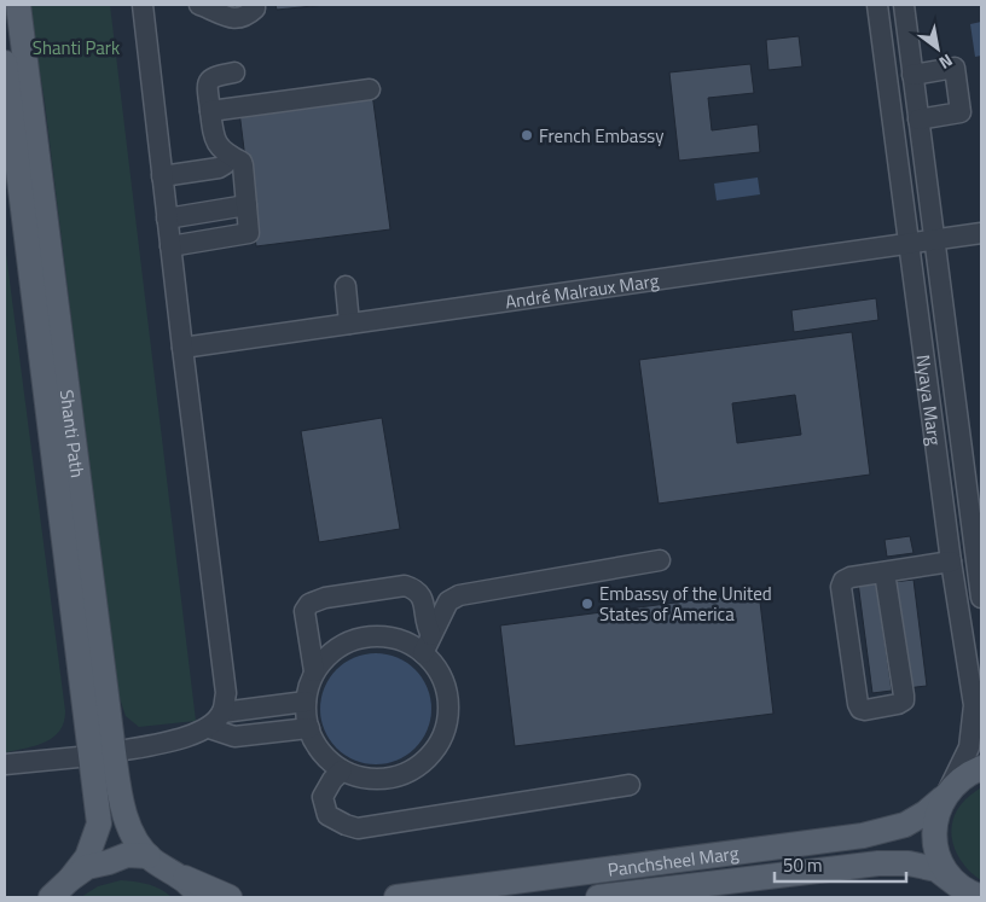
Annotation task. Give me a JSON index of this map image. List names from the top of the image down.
{
  "streets": {
    "main road": ["Shanti Path", "Panchsheel Marg"],
    "street": ["André Malraux Marg", "Nyaya Marg"]
  },
  "crossings": [
    ["André Malraux Marg", "Nyaya Marg"],
    ["Nyaya Marg", "Panchsheel Marg"]
  ],
  "parks": ["Shanti Park"],
  "places": ["French Embassy", "Embassy of the United States of America"],
  "scale_bar": "50 m",
  "north": "bottom right"
}
